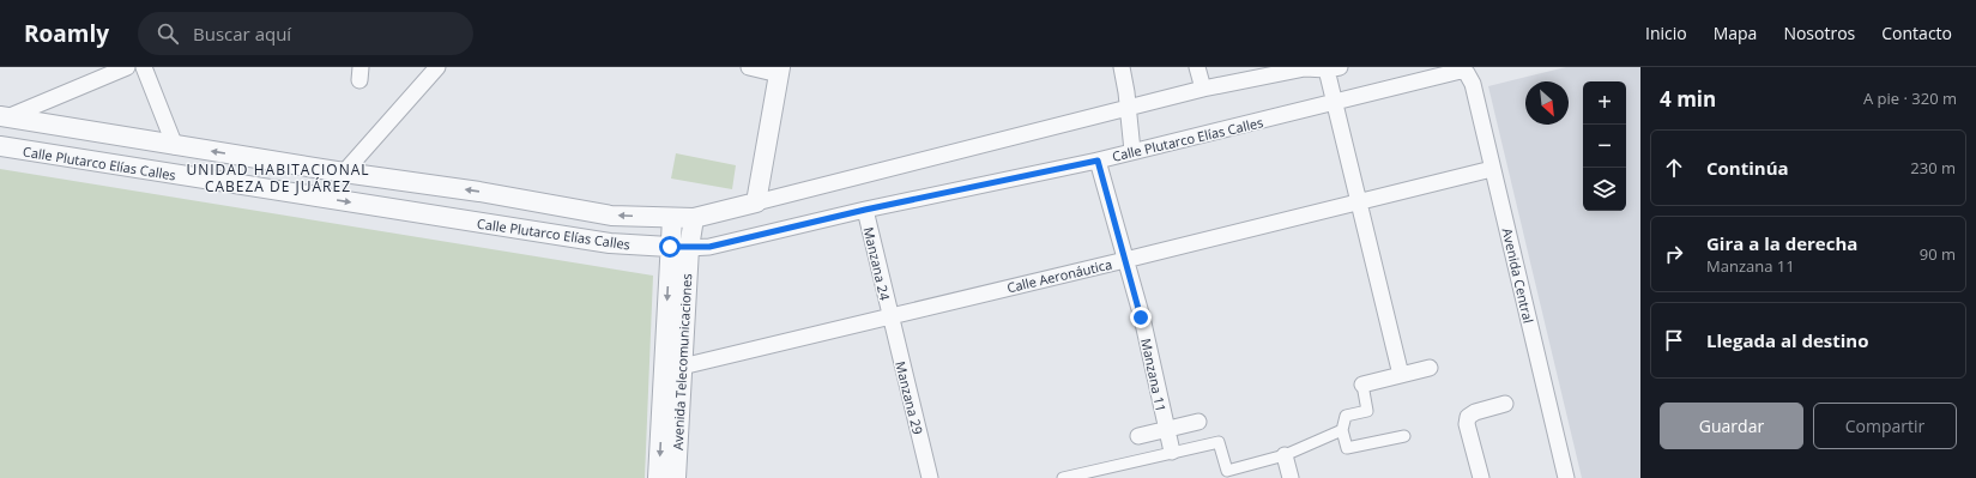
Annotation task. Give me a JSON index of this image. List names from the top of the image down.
{
  "streets": {
    "street": [
      "Calle Plutarco Elías Calles",
      "Manzana 24",
      "Calle Aeronáutica",
      "Avenida Central",
      "Avenida Telecomunicaciones",
      "Manzana 11",
      "Manzana 29"
    ]
  },
  "crossings": [
    ["Calle Plutarco Elías Calles", "Manzana 24"],
    ["Calle Plutarco Elías Calles", "Avenida Central"],
    ["Calle Plutarco Elías Calles", "Avenida Telecomunicaciones"],
    ["Calle Plutarco Elías Calles", "Manzana 11"],
    ["Manzana 24", "Calle Aeronáutica"],
    ["Manzana 24", "Manzana 29"],
    ["Calle Aeronáutica", "Avenida Central"],
    ["Calle Aeronáutica", "Avenida Telecomunicaciones"],
    ["Calle Aeronáutica", "Manzana 11"],
    ["Calle Aeronáutica", "Manzana 29"]
  ],
  "districts": ["UNIDAD HABITACIONAL CABEZA DE JUÁREZ"],
  "north": "bottom right",
  "page": {
    "header": "Roamly",
    "search": "Buscar aquí",
    "nav": [
      "Inicio",
      "Mapa",
      "Nosotros",
      "Contacto"
    ],
    "heading": ["4 min", "A pie · 320 m"],
    "map_buttons": ["+", "−"],
    "list": [
      ["Continúa", "230 m"],
      ["Gira a la derecha", "Manzana 11", "90 m"],
      "Llegada al destino"
    ],
    "buttons": ["Guardar", "Compartir"]
  }
}
